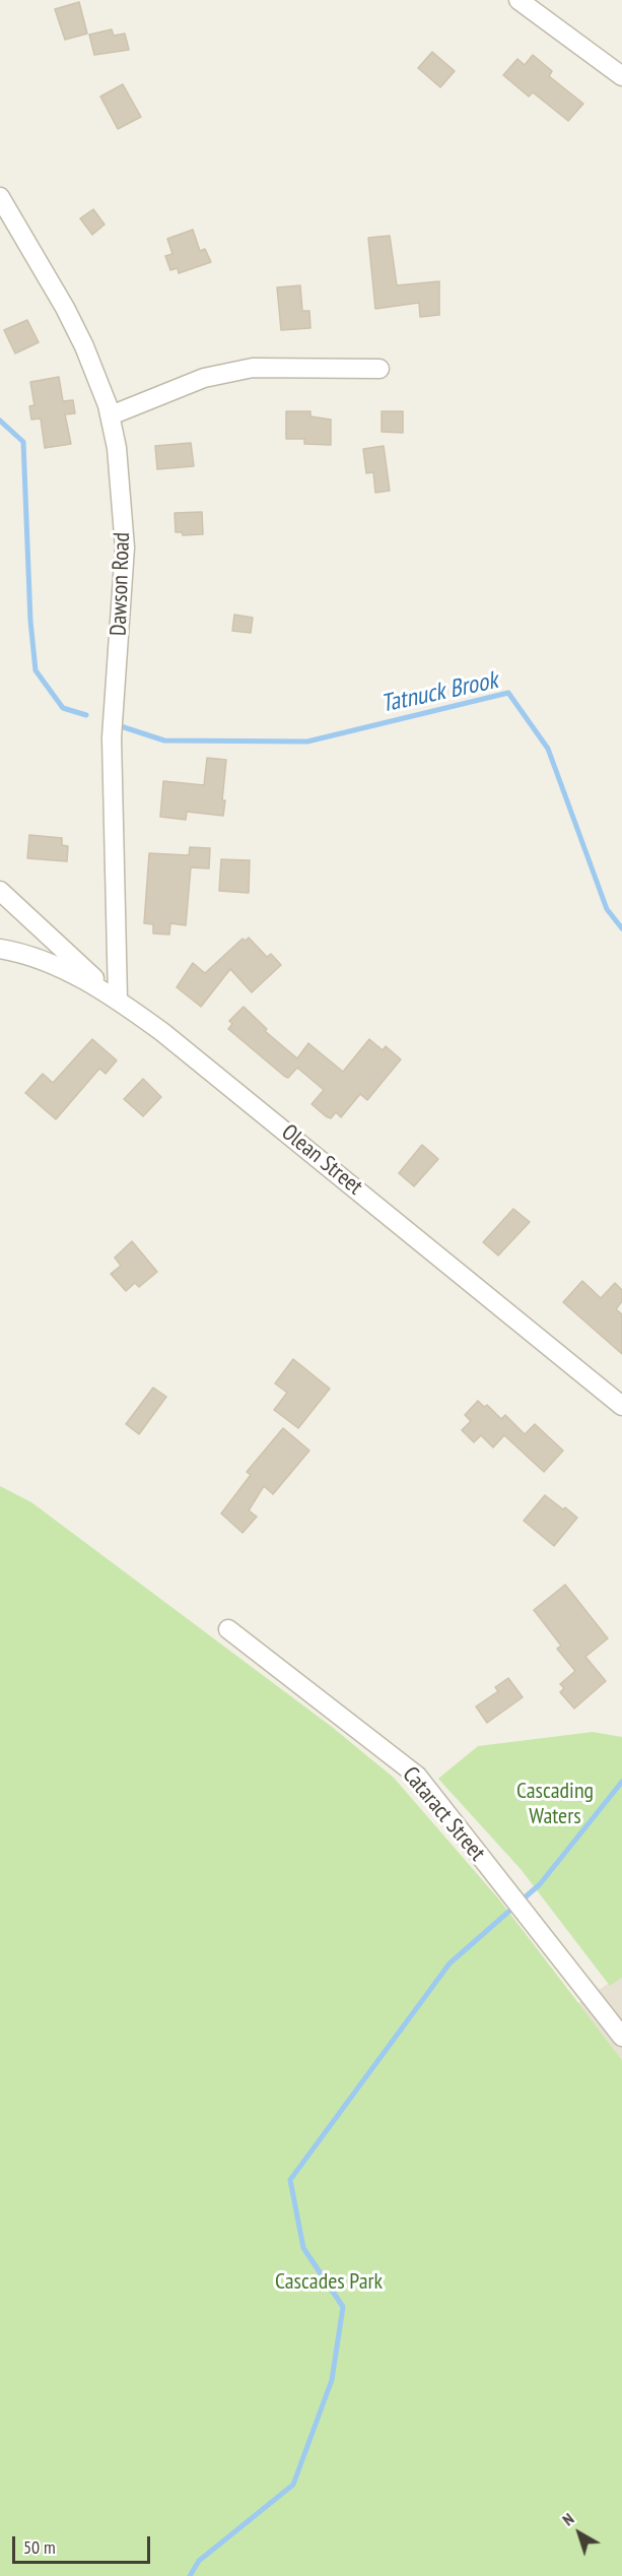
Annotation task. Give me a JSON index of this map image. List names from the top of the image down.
{
  "streets": {
    "street": ["Dawson Road", "Olean Street", "Cataract Street"]
  },
  "crossings": [
    ["Dawson Road", "Olean Street"]
  ],
  "water": ["Tatnuck Brook"],
  "parks": ["Cascading Waters", "Cascades Park"],
  "scale_bar": "50 m",
  "north": "top left"
}
